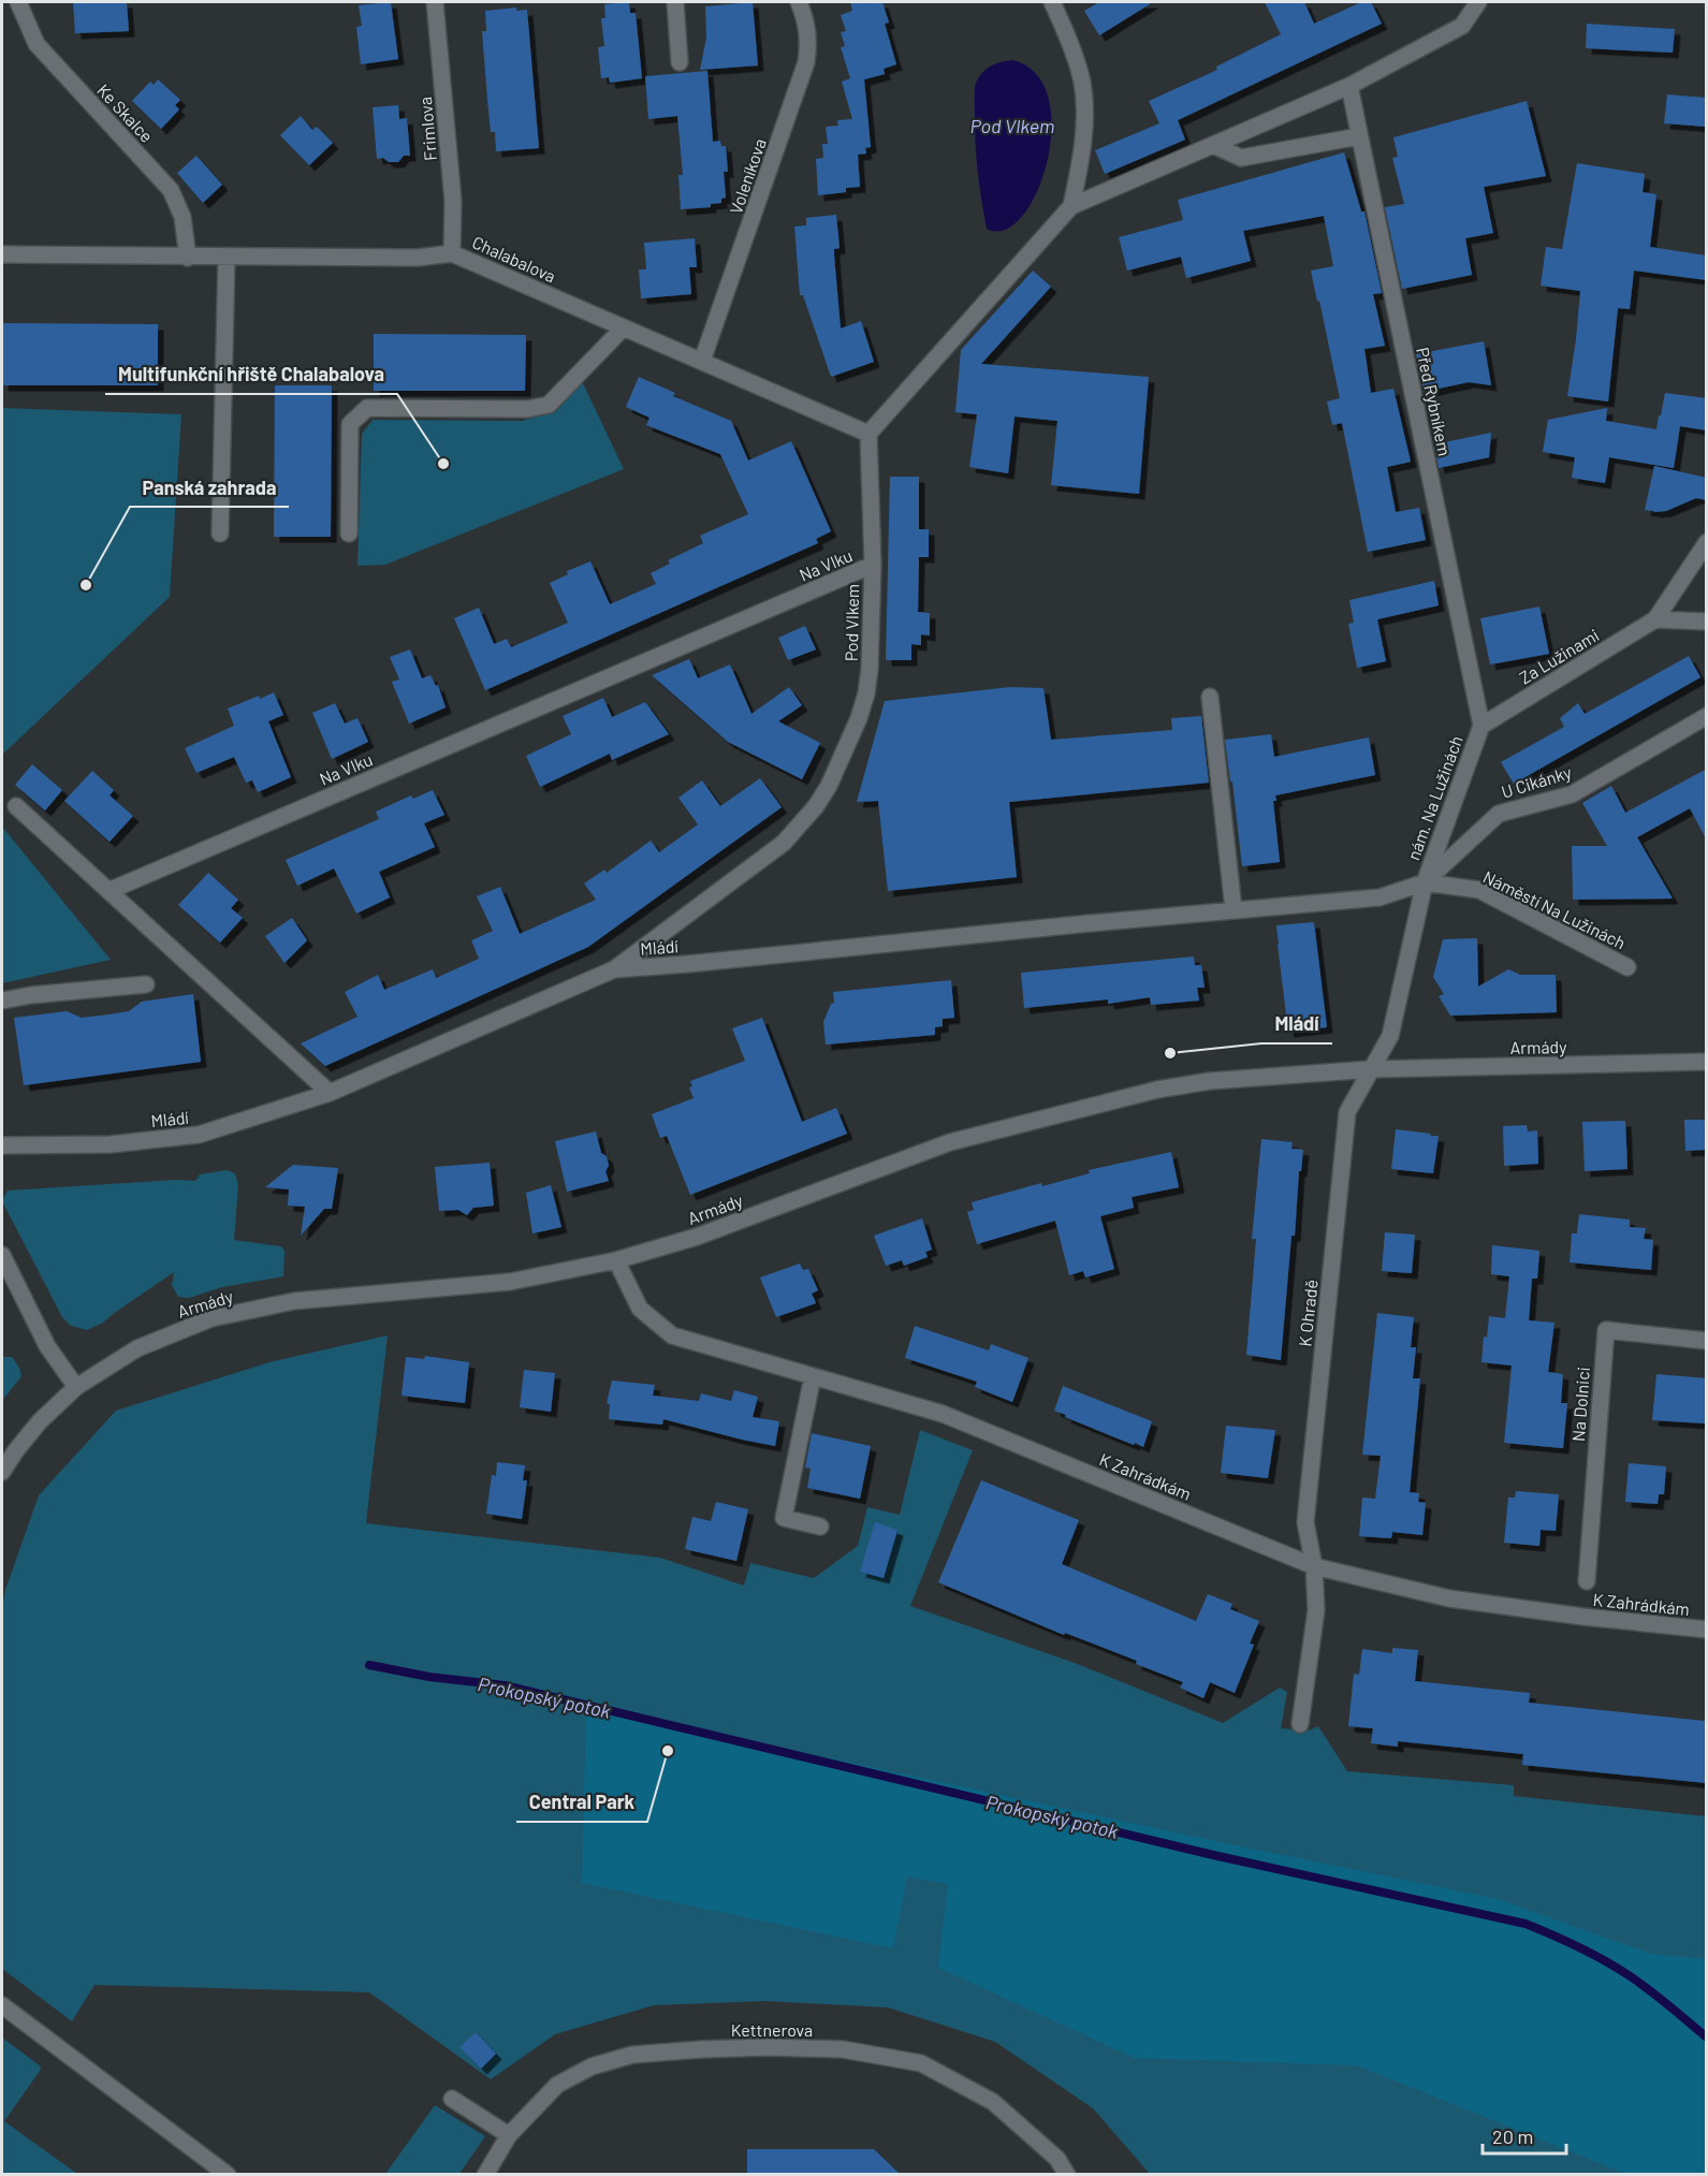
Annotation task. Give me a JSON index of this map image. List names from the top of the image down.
{
  "streets": {
    "street": [
      "Ke Skalce",
      "Frimlova",
      "Voleníkova",
      "Chalabalova",
      "Před Rybníkem",
      "Na Vlku",
      "Pod Vlkem",
      "Za Lužinami",
      "U Cikánky",
      "nám. Na Lužinách",
      "Náměstí Na Lužinách",
      "Mládí",
      "Armády",
      "K Ohradě",
      "Na Dolnici",
      "K Zahrádkám",
      "Kettnerova"
    ]
  },
  "crossings": [
    ["Ke Skalce", "Chalabalova"],
    ["Frimlova", "Chalabalova"],
    ["Voleníkova", "Chalabalova"],
    ["Chalabalova", "Pod Vlkem"],
    ["Před Rybníkem", "Za Lužinami"],
    ["Před Rybníkem", "nám. Na Lužinách"],
    ["Na Vlku", "Pod Vlkem"],
    ["Pod Vlkem", "Mládí"],
    ["Za Lužinami", "nám. Na Lužinách"],
    ["U Cikánky", "nám. Na Lužinách"],
    ["U Cikánky", "Náměstí Na Lužinách"],
    ["U Cikánky", "Mládí"],
    ["nám. Na Lužinách", "Náměstí Na Lužinách"],
    ["nám. Na Lužinách", "Mládí"],
    ["Náměstí Na Lužinách", "Mládí"],
    ["Armády", "K Ohradě"],
    ["Armády", "K Zahrádkám"],
    ["K Ohradě", "K Zahrádkám"]
  ],
  "water": ["Pod Vlkem", "Prokopský potok"],
  "places": [
    "Multifunkční hřiště Chalabalova",
    "Panská zahrada",
    "Mládí",
    "Central Park"
  ],
  "scale_bar": "20 m"
}
